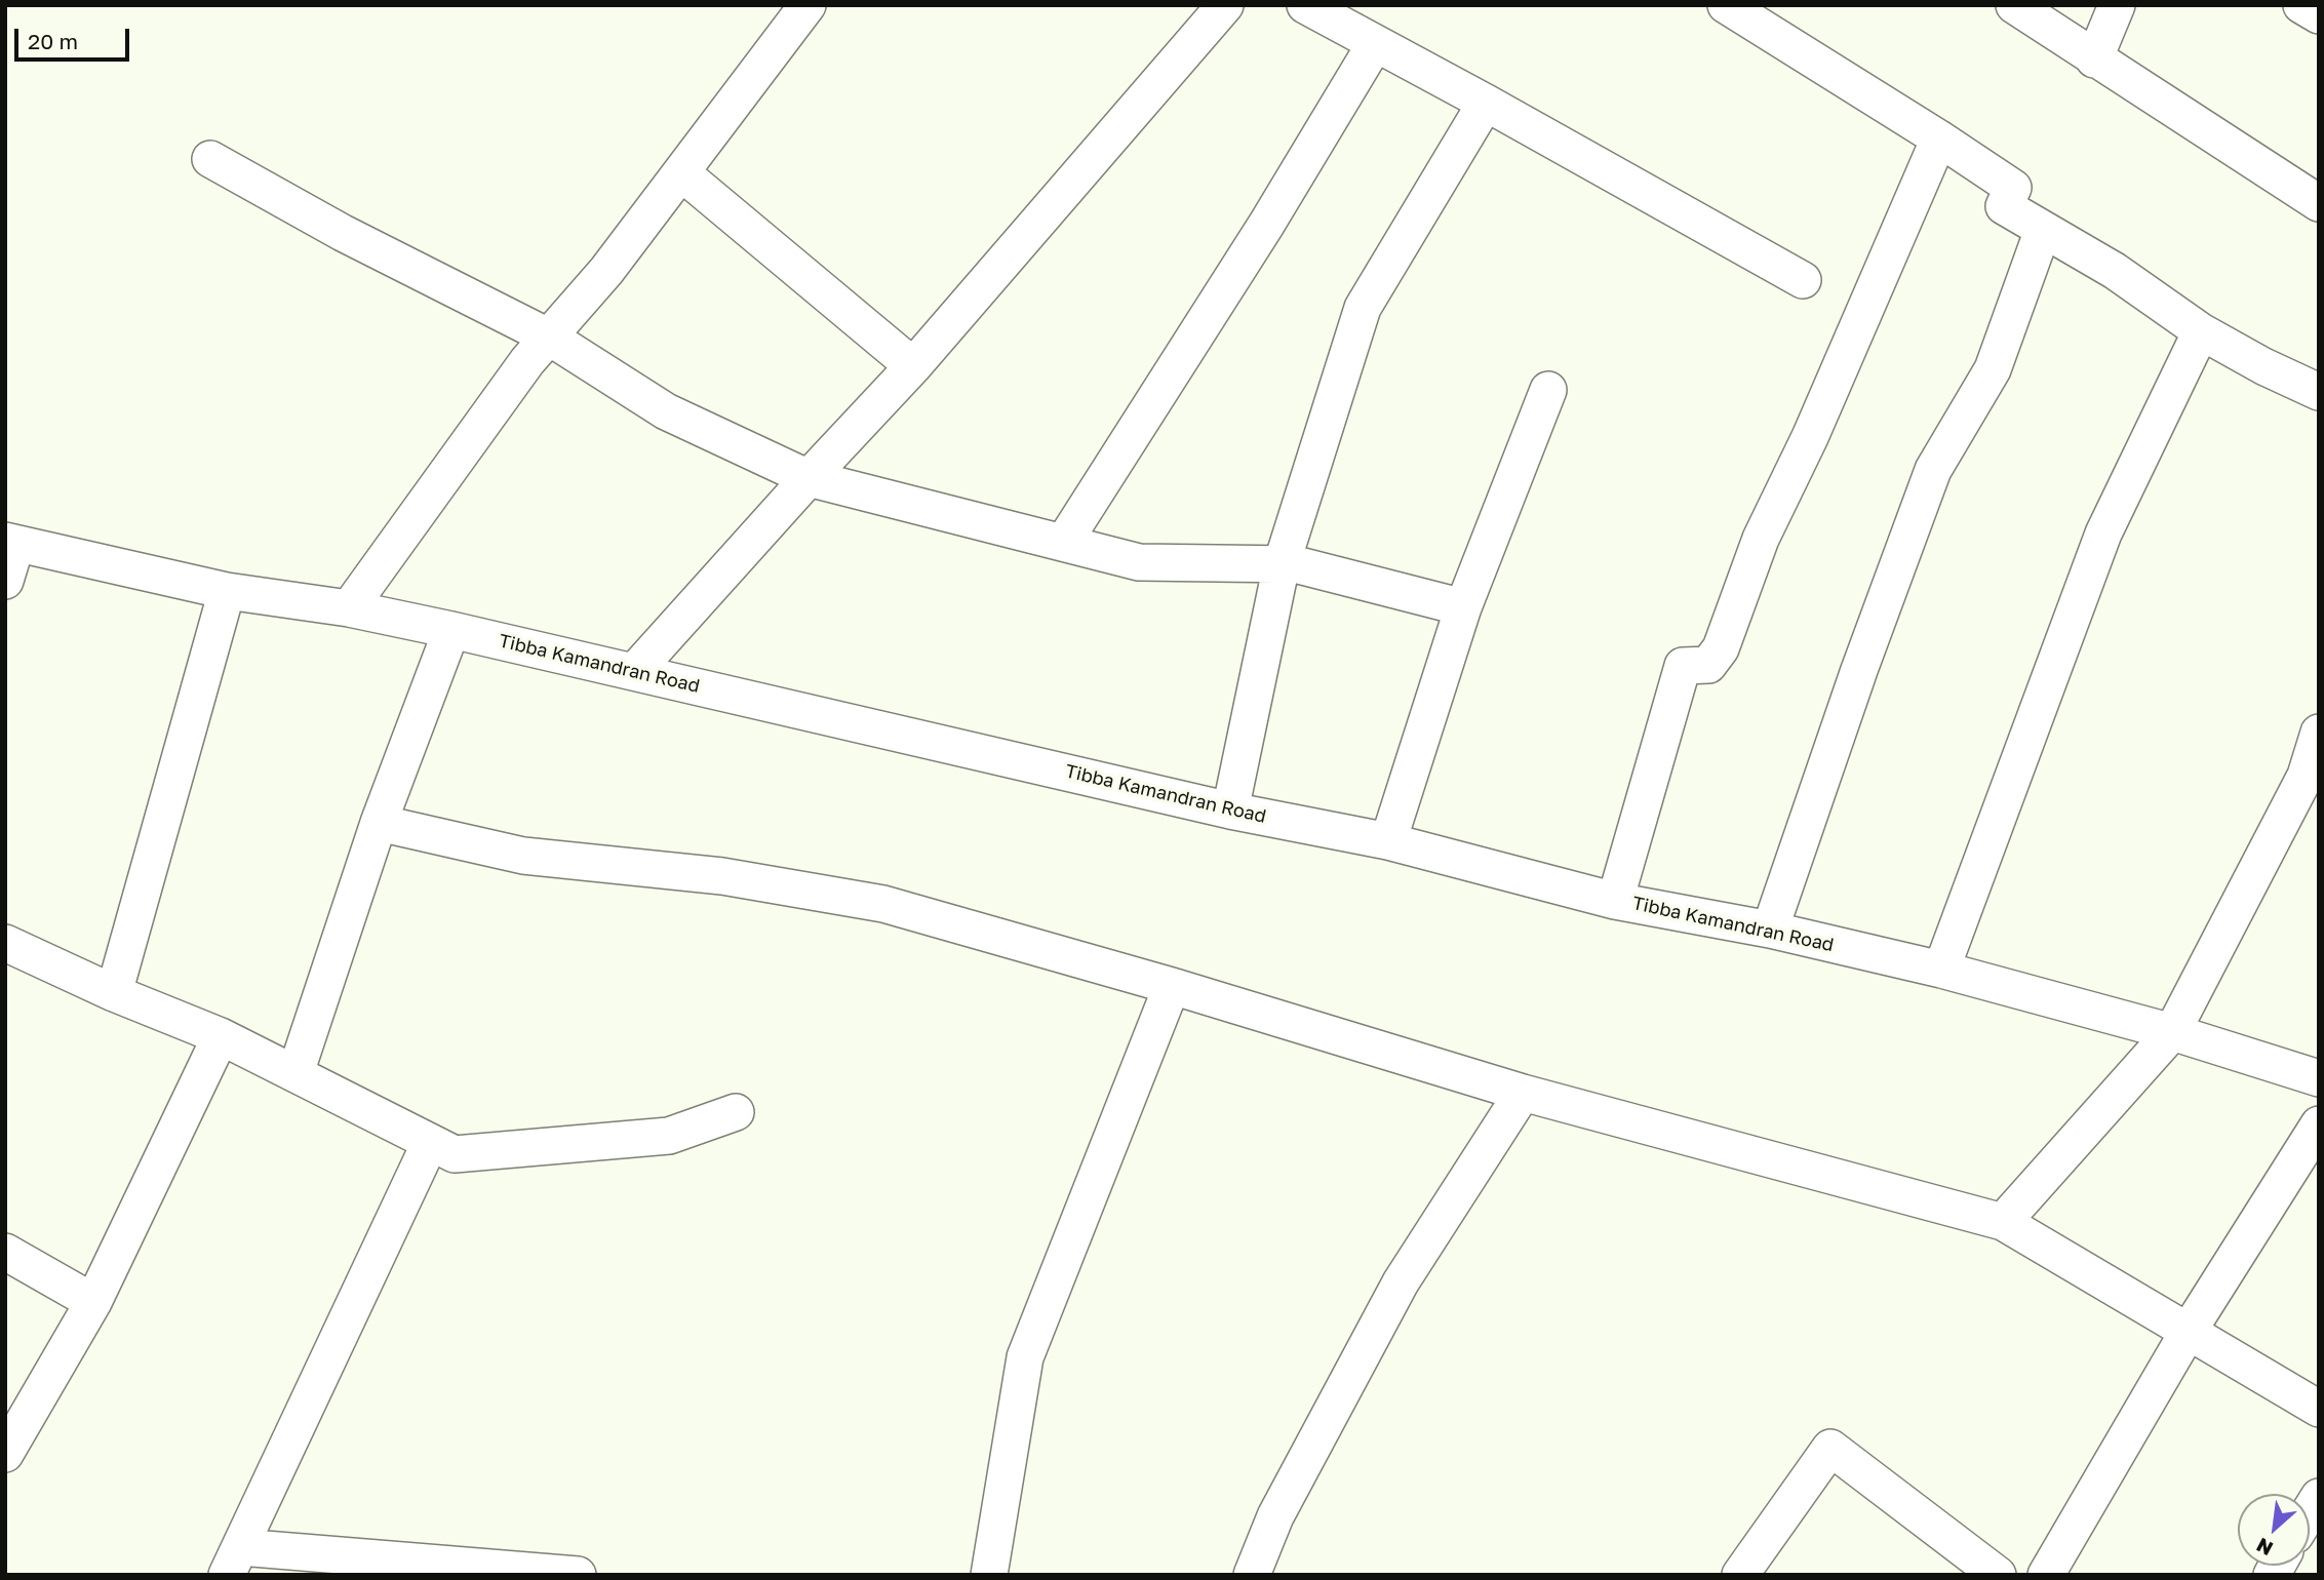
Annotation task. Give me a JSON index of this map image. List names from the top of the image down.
{
  "streets": {
    "street": ["Tibba Kamandran Road"]
  },
  "scale_bar": "20 m",
  "north": "bottom left"
}
